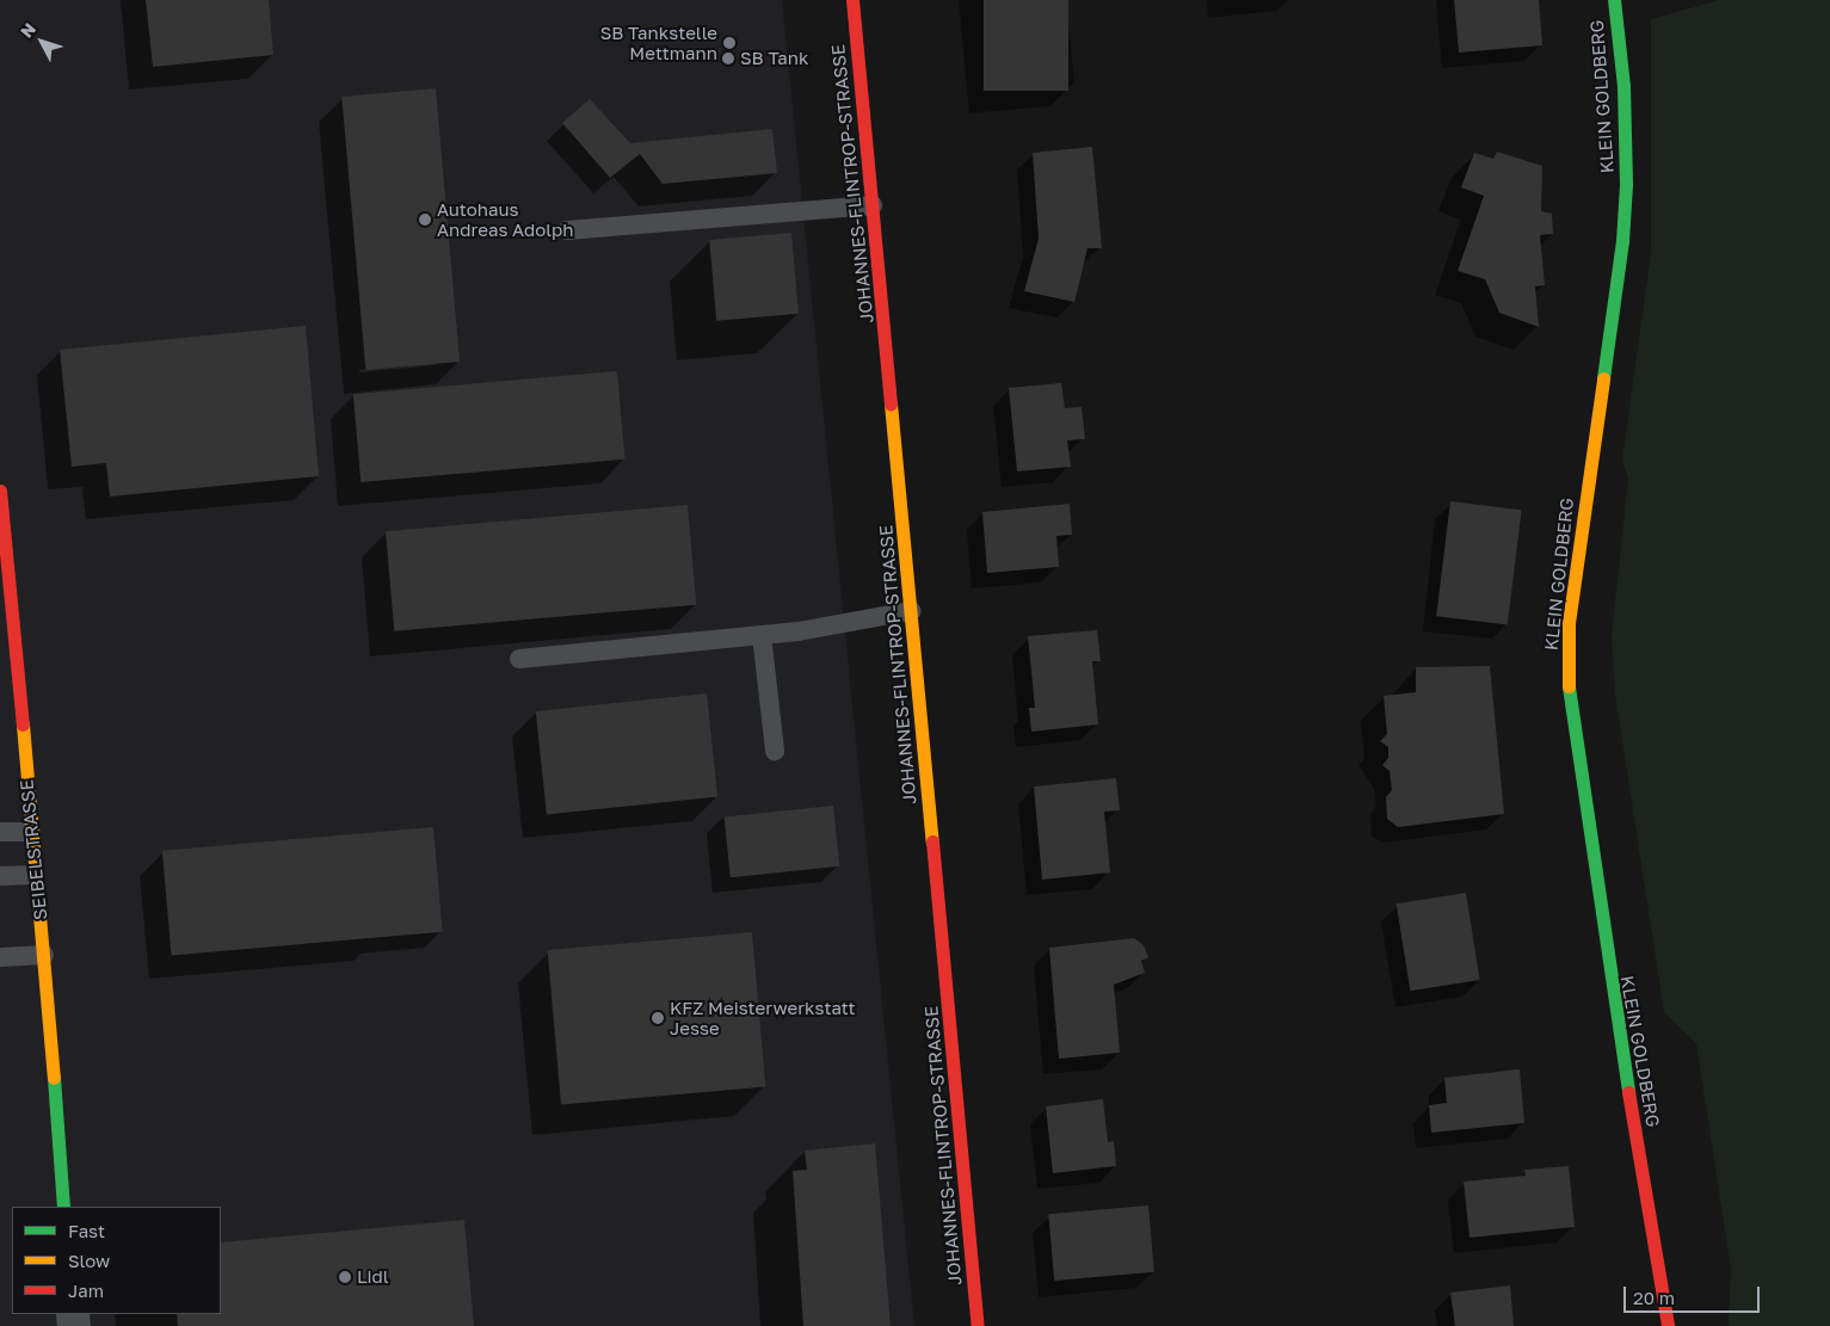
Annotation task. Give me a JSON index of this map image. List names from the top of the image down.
{
  "streets": {
    "street": ["KLEIN GOLDBERG", "JOHANNES-FLINTROP-STRASSE", "SEIBELSTRASSE"]
  },
  "places": [
    "SB Tankstelle Mettmann",
    "SB Tank",
    "Autohaus Andreas Adolph",
    "KFZ Meisterwerkstatt Jesse",
    "Lidl"
  ],
  "legend": ["Fast", "Slow", "Jam"],
  "scale_bar": "20 m",
  "north": "top left"
}
